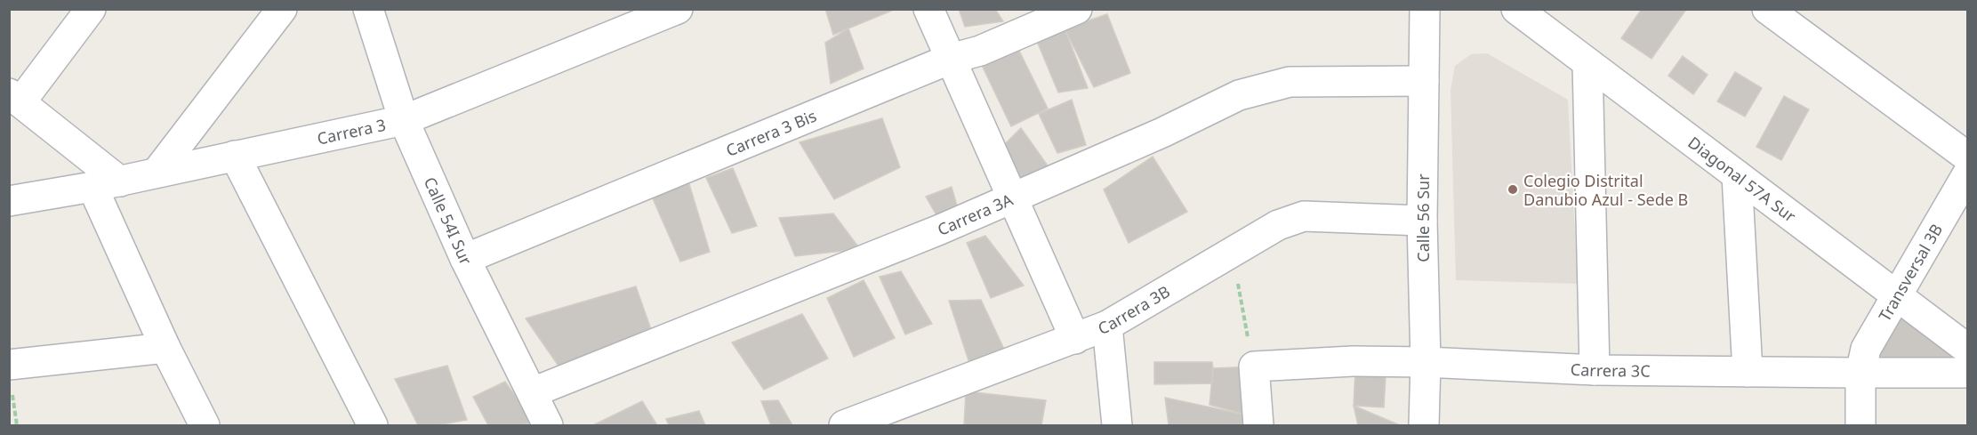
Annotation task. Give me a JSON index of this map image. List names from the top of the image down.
{
  "streets": {
    "street": [
      "Carrera 3",
      "Carrera 3 Bis",
      "Diagonal 57A Sur",
      "Carrera 3A",
      "Calle 56 Sur",
      "Calle 54I Sur",
      "Transversal 3B",
      "Carrera 3B",
      "Carrera 3C"
    ]
  },
  "crossings": [
    ["Carrera 3", "Calle 54I Sur"],
    ["Carrera 3 Bis", "Calle 54I Sur"],
    ["Diagonal 57A Sur", "Transversal 3B"],
    ["Carrera 3A", "Calle 56 Sur"],
    ["Carrera 3A", "Calle 54I Sur"],
    ["Calle 56 Sur", "Carrera 3B"],
    ["Calle 56 Sur", "Carrera 3C"],
    ["Transversal 3B", "Carrera 3C"]
  ],
  "places": ["Colegio Distrital Danubio Azul - Sede B"]
}
